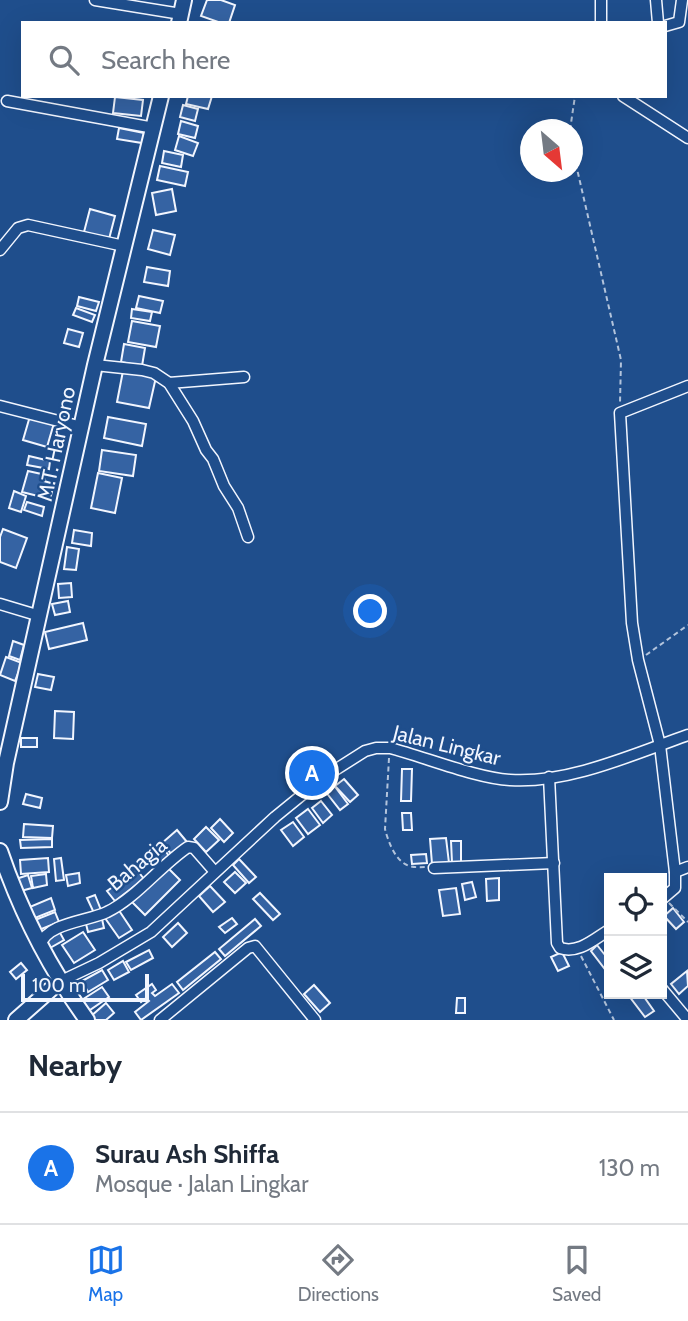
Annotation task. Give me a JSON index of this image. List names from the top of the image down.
{
  "streets": {
    "highway": ["M.T. Haryono"],
    "street": ["Jalan Lingkar", "Bahagia"]
  },
  "crossings": [
    ["Jalan Lingkar", "Bahagia"]
  ],
  "scale_bar": "100 m",
  "north": "bottom right",
  "page": {
    "search": "Search here",
    "pins": "A",
    "scale": "100 m",
    "heading": "Nearby",
    "list": [
      {
        "mark": "A",
        "name": "Surau Ash Shiffa",
        "note": "Mosque · Jalan Lingkar",
        "value": "130 m"
      }
    ],
    "nav": ["Map", "Directions", "Saved"]
  }
}
